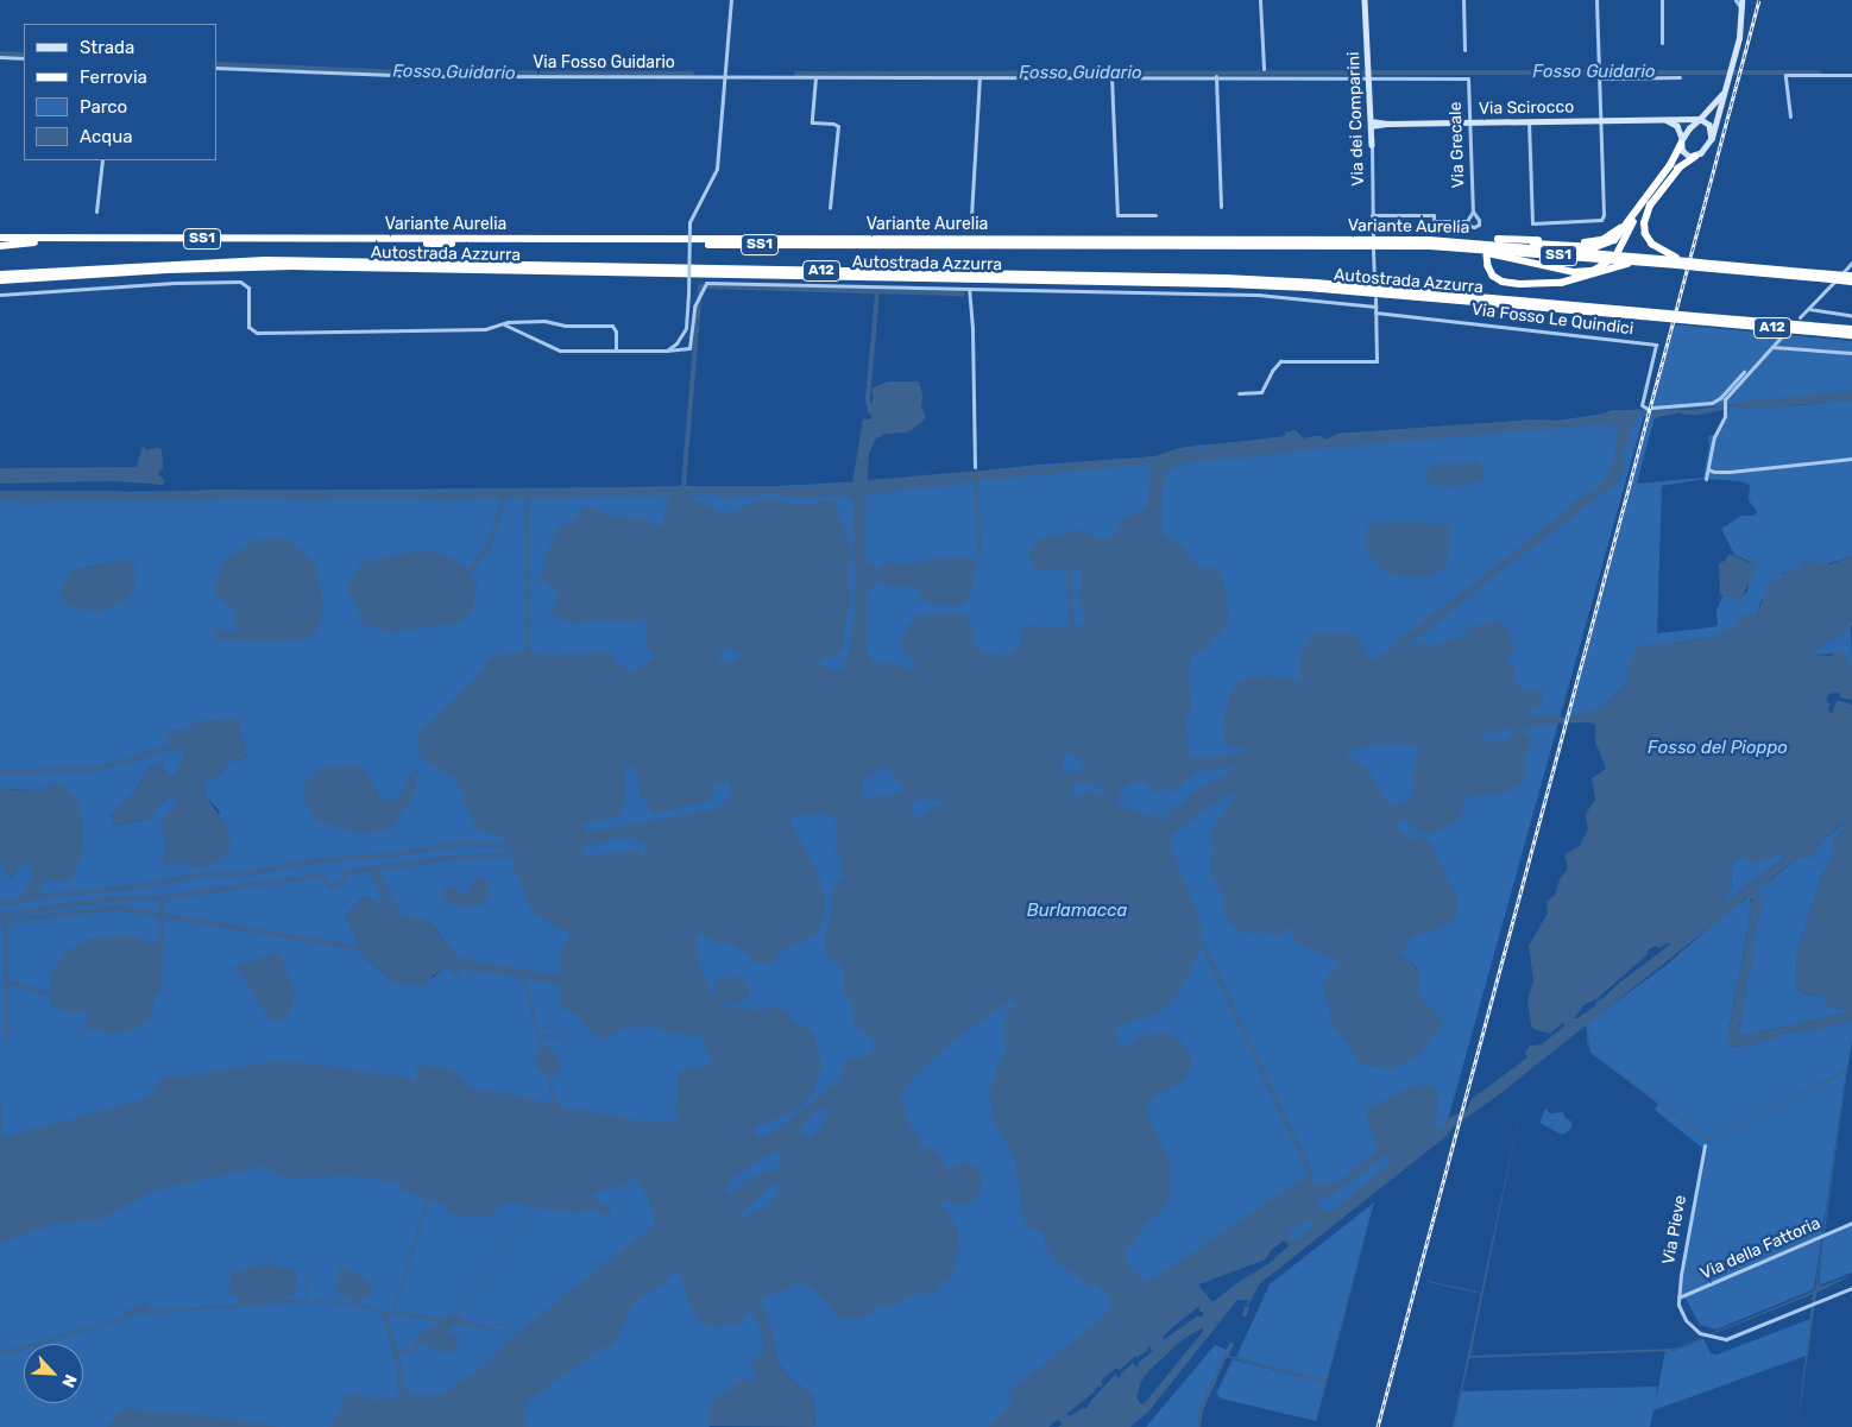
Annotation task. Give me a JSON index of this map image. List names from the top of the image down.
{
  "streets": {
    "highway": [
      "Variante Aurelia",
      "SS1",
      "Autostrada Azzurra",
      "A12"
    ],
    "street": [
      "Via Fosso Guidario",
      "Via Scirocco",
      "Via dei Comparini",
      "Via Grecale",
      "Via Fosso Le Quindici",
      "Via Pieve",
      "Via della Fattoria"
    ]
  },
  "crossings": [
    ["Via Fosso Guidario", "Via dei Comparini"],
    ["Via Fosso Guidario", "Via Grecale"],
    ["Via Scirocco", "Via dei Comparini"],
    ["Via Scirocco", "Via Grecale"],
    ["Via Pieve", "Via della Fattoria"]
  ],
  "water": ["Fosso Guidario", "Fosso del Pioppo", "Burlamacca"],
  "legend": [
    "Strada",
    "Ferrovia",
    "Parco",
    "Acqua"
  ],
  "north": "bottom right"
}
